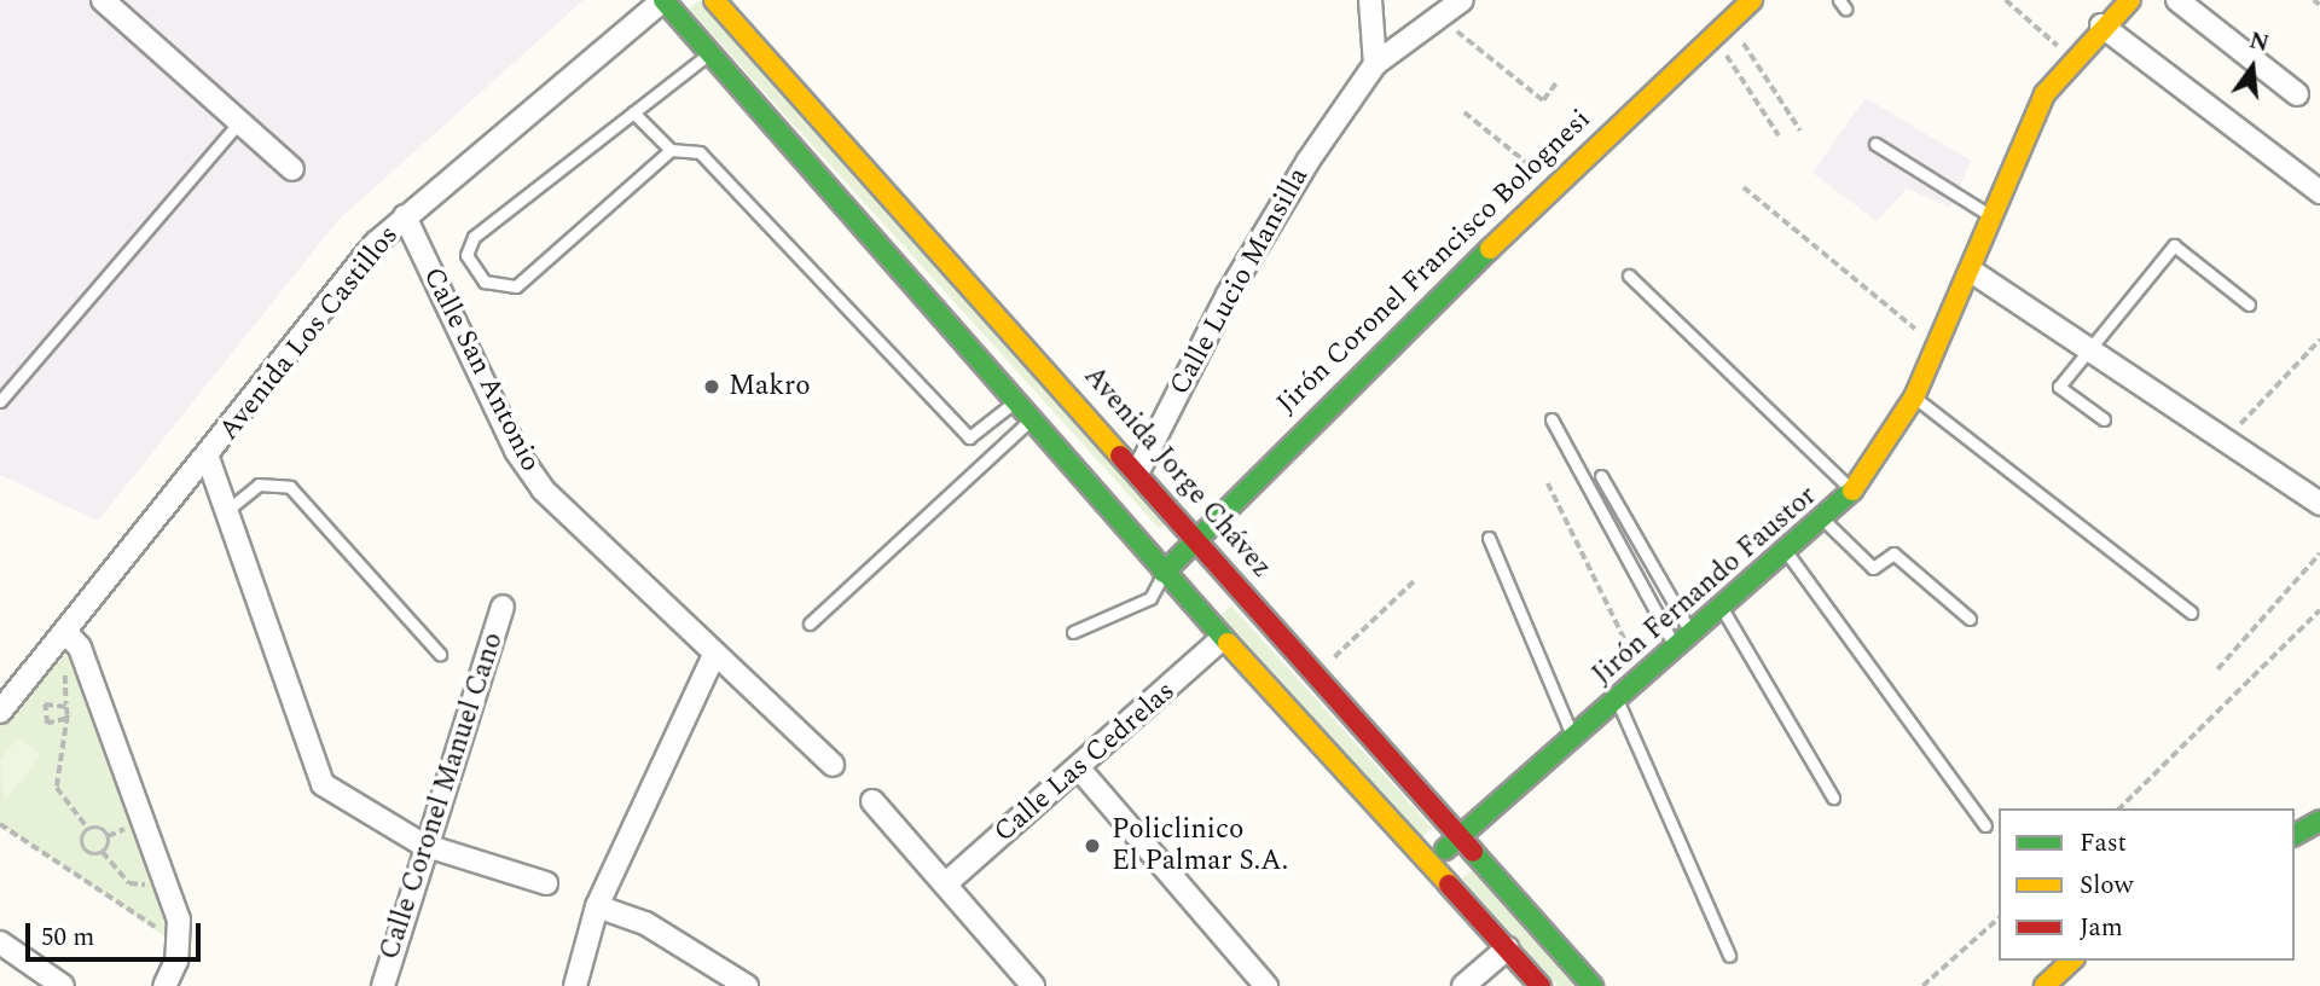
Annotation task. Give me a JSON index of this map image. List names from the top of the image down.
{
  "streets": {
    "main road": ["Jirón Coronel Francisco Bolognesi", "Avenida Jorge Chávez", "Jirón Fernando Faustor"],
    "street": [
      "Calle Lucio Mansilla",
      "Avenida Los Castillos",
      "Calle San Antonio",
      "Calle Las Cedrelas",
      "Calle Coronel Manuel Cano"
    ]
  },
  "crossings": [
    ["Jirón Coronel Francisco Bolognesi", "Avenida Jorge Chávez"],
    ["Calle Lucio Mansilla", "Avenida Jorge Chávez"],
    ["Avenida Los Castillos", "Calle San Antonio"],
    ["Avenida Jorge Chávez", "Jirón Fernando Faustor"]
  ],
  "places": ["Makro", "Policlinico El Palmar S.A."],
  "legend": ["Fast", "Slow", "Jam"],
  "scale_bar": "50 m",
  "north": "top"
}
